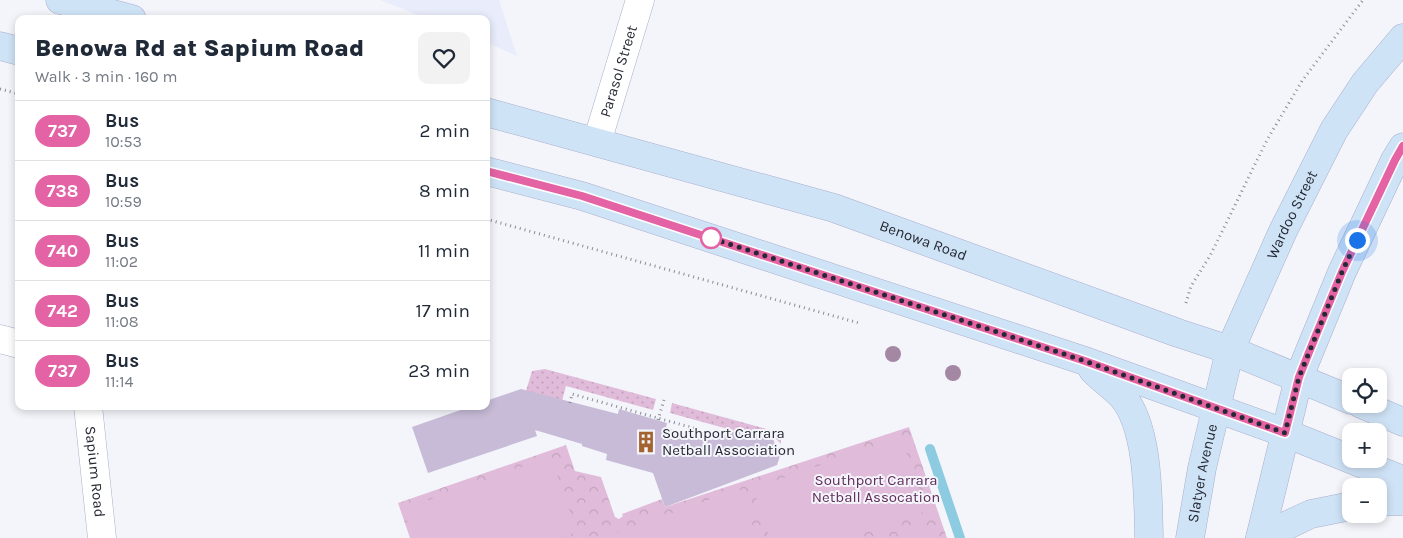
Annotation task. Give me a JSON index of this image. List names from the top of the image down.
{
  "streets": {
    "main road": ["Wardoo Street", "Benowa Road", "Slatyer Avenue"],
    "street": ["Parasol Street", "Sapium Road"]
  },
  "crossings": [
    ["Parasol Street", "Benowa Road"],
    ["Wardoo Street", "Benowa Road"],
    ["Wardoo Street", "Slatyer Avenue"]
  ],
  "parks": ["Southport Carrara Netball Assocation"],
  "places": {
    "building": ["Southport Carrara Netball Association"]
  },
  "lines": ["bus line 737"],
  "page": {
    "heading": ["Benowa Rd at Sapium Road", "Walk · 3 min · 160 m"],
    "list": [
      {
        "mark": "737",
        "name": "Bus",
        "note": "10:53",
        "value": "2 min"
      },
      {
        "mark": "738",
        "name": "Bus",
        "note": "10:59",
        "value": "8 min"
      },
      {
        "mark": "740",
        "name": "Bus",
        "note": "11:02",
        "value": "11 min"
      },
      {
        "mark": "742",
        "name": "Bus",
        "note": "11:08",
        "value": "17 min"
      },
      {
        "mark": "737",
        "name": "Bus",
        "note": "11:14",
        "value": "23 min"
      }
    ],
    "map_buttons": ["+", "−"]
  }
}
